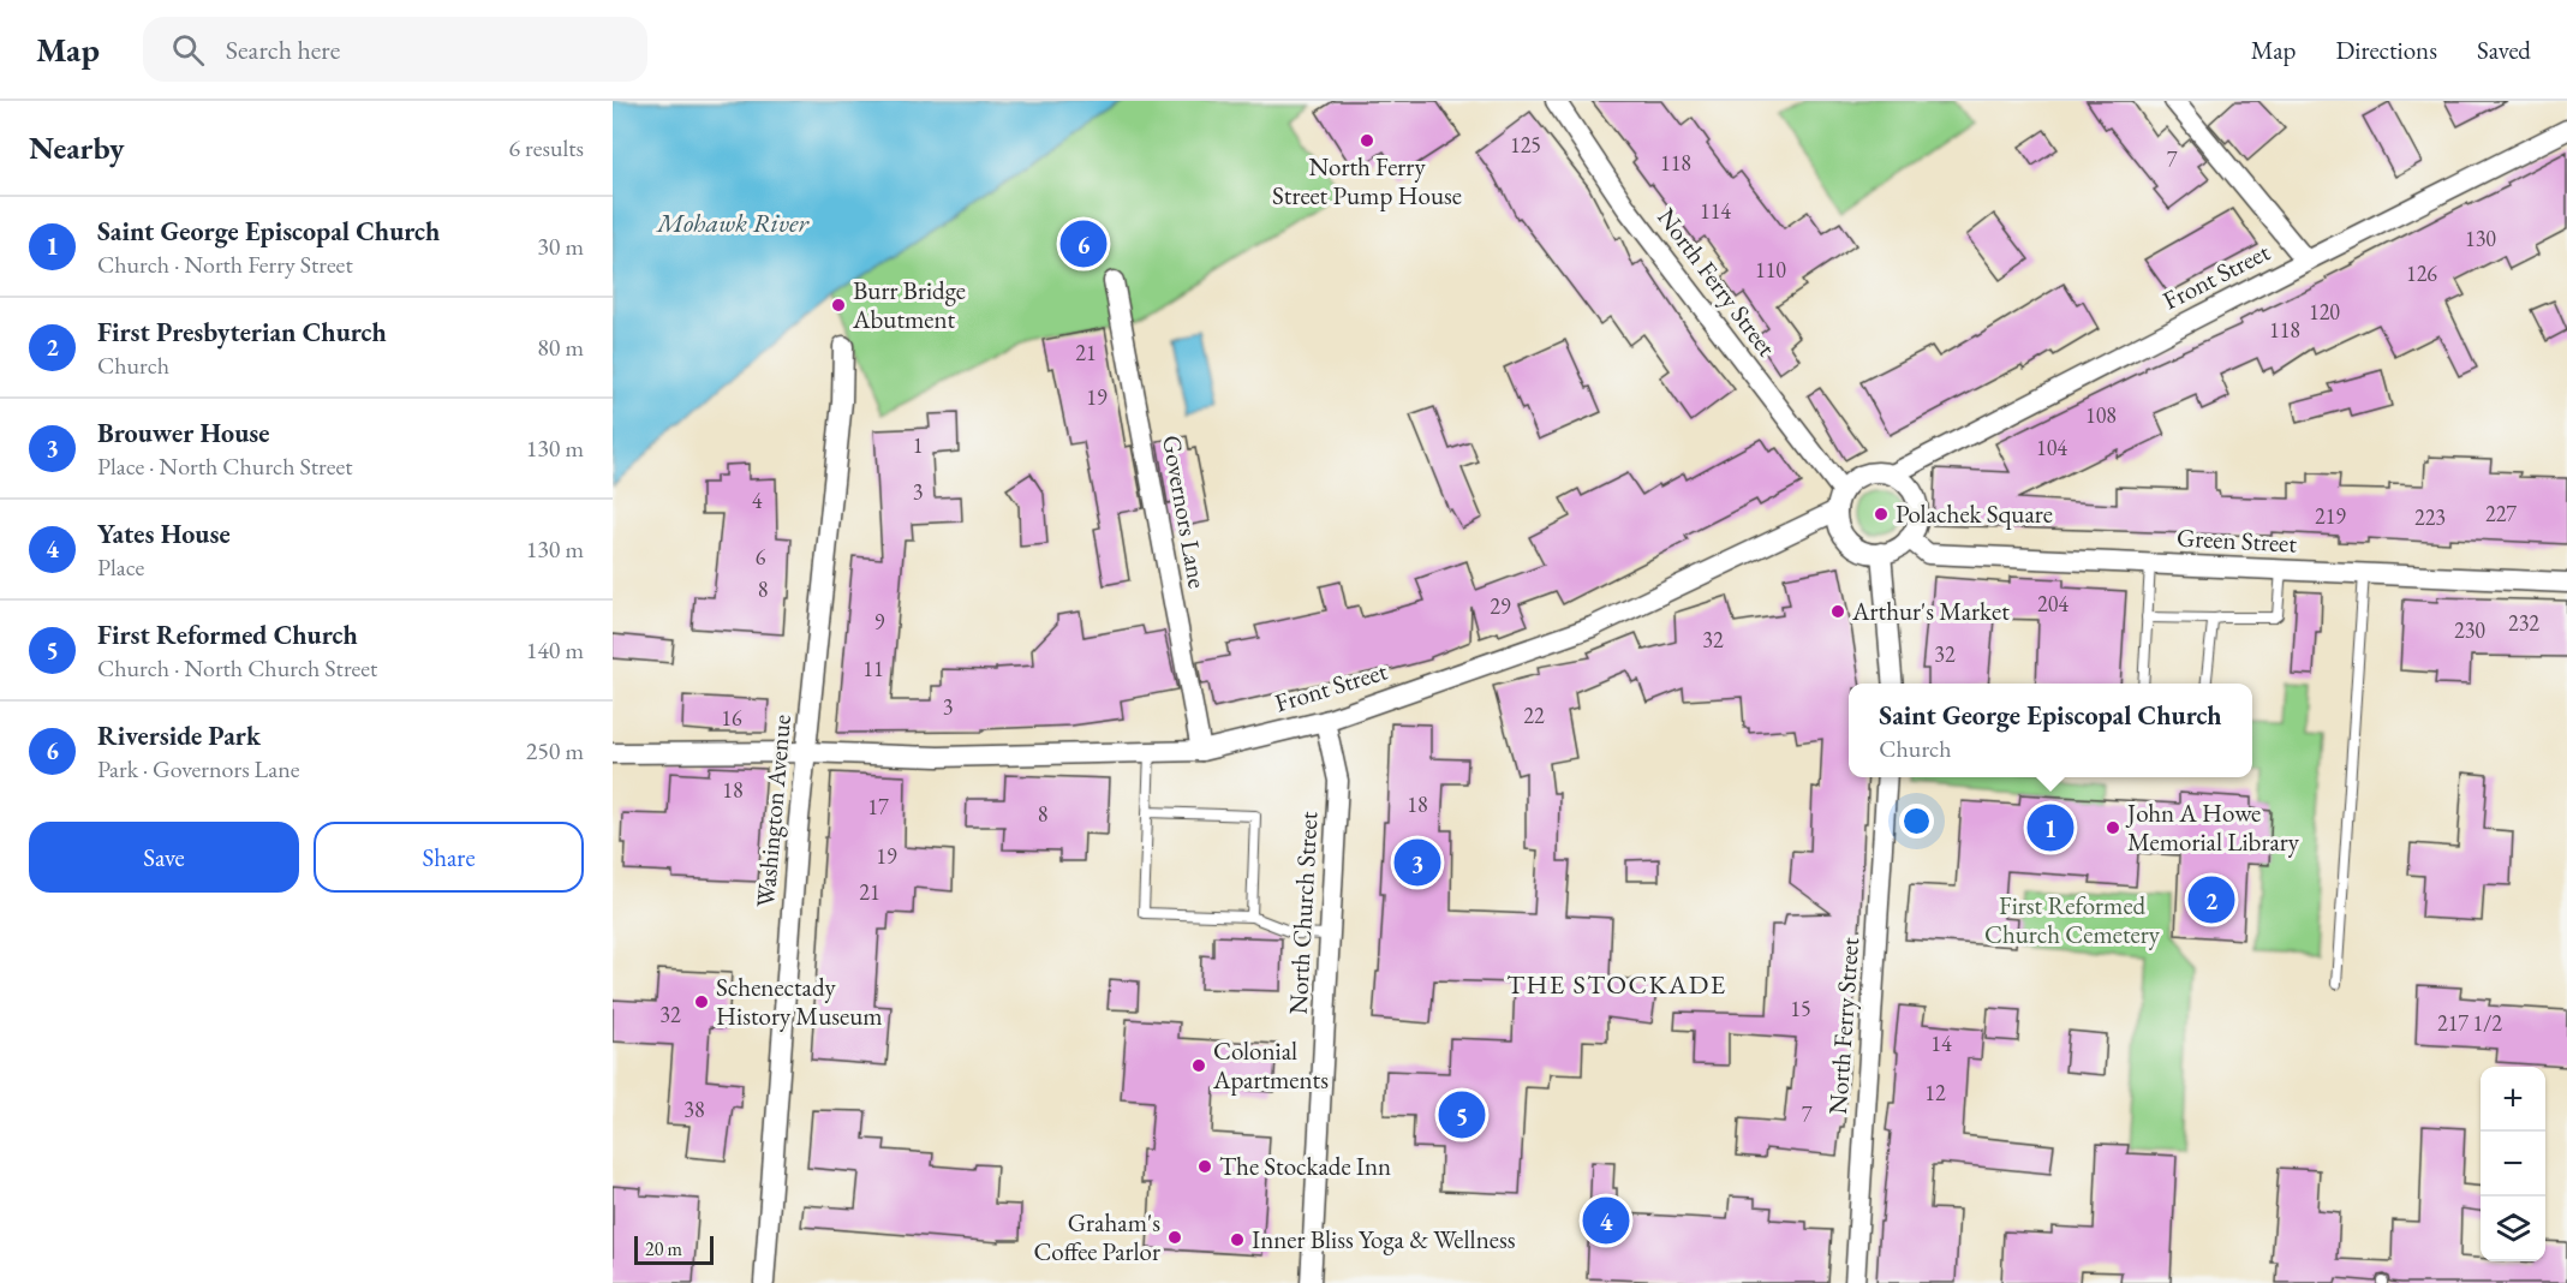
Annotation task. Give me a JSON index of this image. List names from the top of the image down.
{
  "streets": {
    "street": [
      "Front Street",
      "North Ferry Street",
      "Governors Lane",
      "Green Street",
      "Washington Avenue",
      "North Church Street"
    ]
  },
  "crossings": [
    ["Front Street", "North Ferry Street"],
    ["Front Street", "Governors Lane"],
    ["Front Street", "Green Street"],
    ["Front Street", "Washington Avenue"],
    ["Front Street", "North Church Street"],
    ["North Ferry Street", "Green Street"]
  ],
  "districts": ["THE STOCKADE"],
  "water": ["Mohawk River"],
  "parks": ["First Reformed Church Cemetery"],
  "places": [
    "North Ferry Street Pump House",
    "Burr Bridge Abutment",
    "Polachek Square",
    "Arthur's Market",
    "John A Howe Memorial Library",
    "Schenectady History Museum",
    "Colonial Apartments",
    "The Stockade Inn",
    "Graham's Coffee Parlor",
    "Inner Bliss Yoga & Wellness"
  ],
  "house_numbers": [
    "125",
    "7",
    "118",
    "114",
    "130",
    "110",
    "126",
    "120",
    "118",
    "21",
    "19",
    "108",
    "1",
    "104",
    "3",
    "4",
    "227",
    "219",
    "223",
    "6",
    "8",
    "204",
    "29",
    "9",
    "232",
    "230",
    "32",
    "32",
    "11",
    "3",
    "22",
    "16",
    "18",
    "18",
    "17",
    "8",
    "19",
    "21",
    "15",
    "32",
    "217 1/2",
    "14",
    "12",
    "38",
    "7"
  ],
  "scale_bar": "20 m",
  "page": {
    "header": "Map",
    "search": "Search here",
    "nav": ["Map", "Directions", "Saved"],
    "heading": ["Nearby", "6 results"],
    "list": [
      {
        "mark": "1",
        "name": "Saint George Episcopal Church",
        "note": "Church · North Ferry Street",
        "value": "30 m"
      },
      {
        "mark": "2",
        "name": "First Presbyterian Church",
        "note": "Church",
        "value": "80 m"
      },
      {
        "mark": "3",
        "name": "Brouwer House",
        "note": "Place · North Church Street",
        "value": "130 m"
      },
      {
        "mark": "4",
        "name": "Yates House",
        "note": "Place",
        "value": "130 m"
      },
      {
        "mark": "5",
        "name": "First Reformed Church",
        "note": "Church · North Church Street",
        "value": "140 m"
      },
      {
        "mark": "6",
        "name": "Riverside Park",
        "note": "Park · Governors Lane",
        "value": "250 m"
      }
    ],
    "pins": [
      "6",
      "1",
      "3",
      "2",
      "5",
      "4"
    ],
    "popup": ["Saint George Episcopal Church", "Church"],
    "buttons": ["Save", "Share"],
    "map_buttons": ["+", "−"],
    "scale": "20 m"
  }
}
